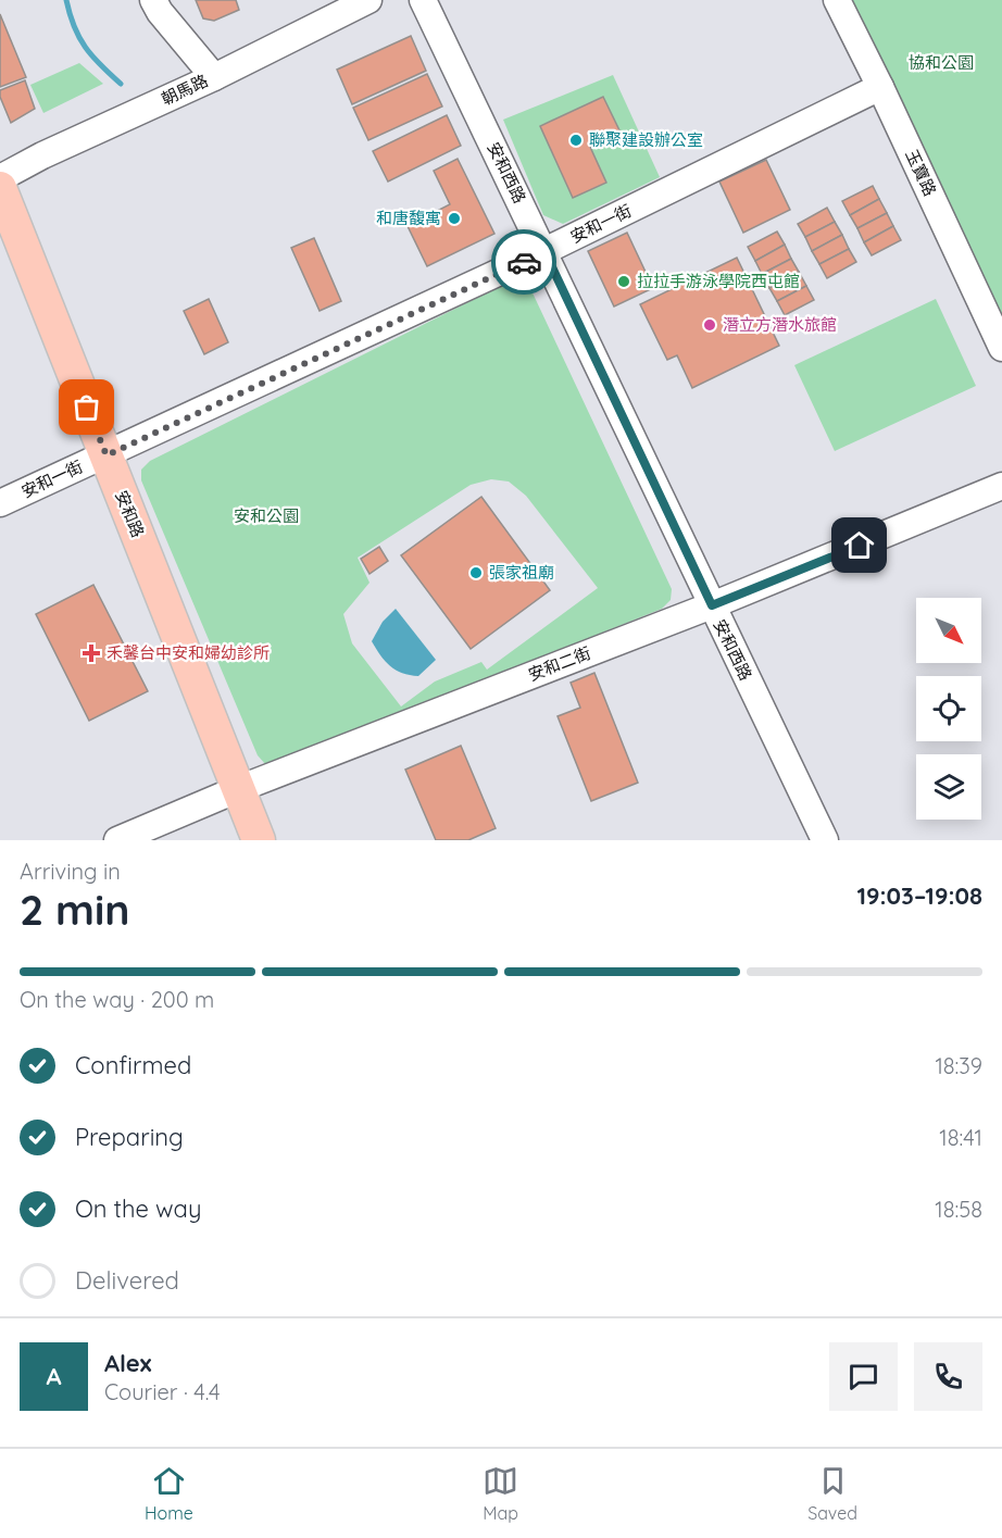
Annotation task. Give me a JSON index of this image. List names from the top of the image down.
{
  "streets": {
    "main road": ["安和路"],
    "street": [
      "朝馬路",
      "安和西路",
      "玉寶路",
      "安和一街",
      "安和二街"
    ]
  },
  "crossings": [
    ["安和西路", "安和一街"],
    ["安和西路", "安和二街"],
    ["玉寶路", "安和一街"],
    ["安和一街", "安和路"],
    ["安和路", "安和二街"]
  ],
  "parks": ["協和公園", "安和公園"],
  "places": {
    "other": [
      "聯聚建設辦公室",
      "和唐馥寓",
      "拉拉手游泳學院西屯館",
      "潛立方潛水旅館",
      "張家祖廟"
    ],
    "health": ["禾馨台中安和婦幼診所"]
  },
  "north": "bottom right",
  "page": {
    "heading": ["2 min", "Arriving in", "19:03–19:08"],
    "panel": ["Alex", "Courier · 4.4"],
    "bar": "On the way · 200 m",
    "list": [
      ["Confirmed", "18:39"],
      ["Preparing", "18:41"],
      ["On the way", "18:58"],
      "Delivered"
    ],
    "round": "A",
    "tabs": ["Home", "Map", "Saved"]
  }
}
